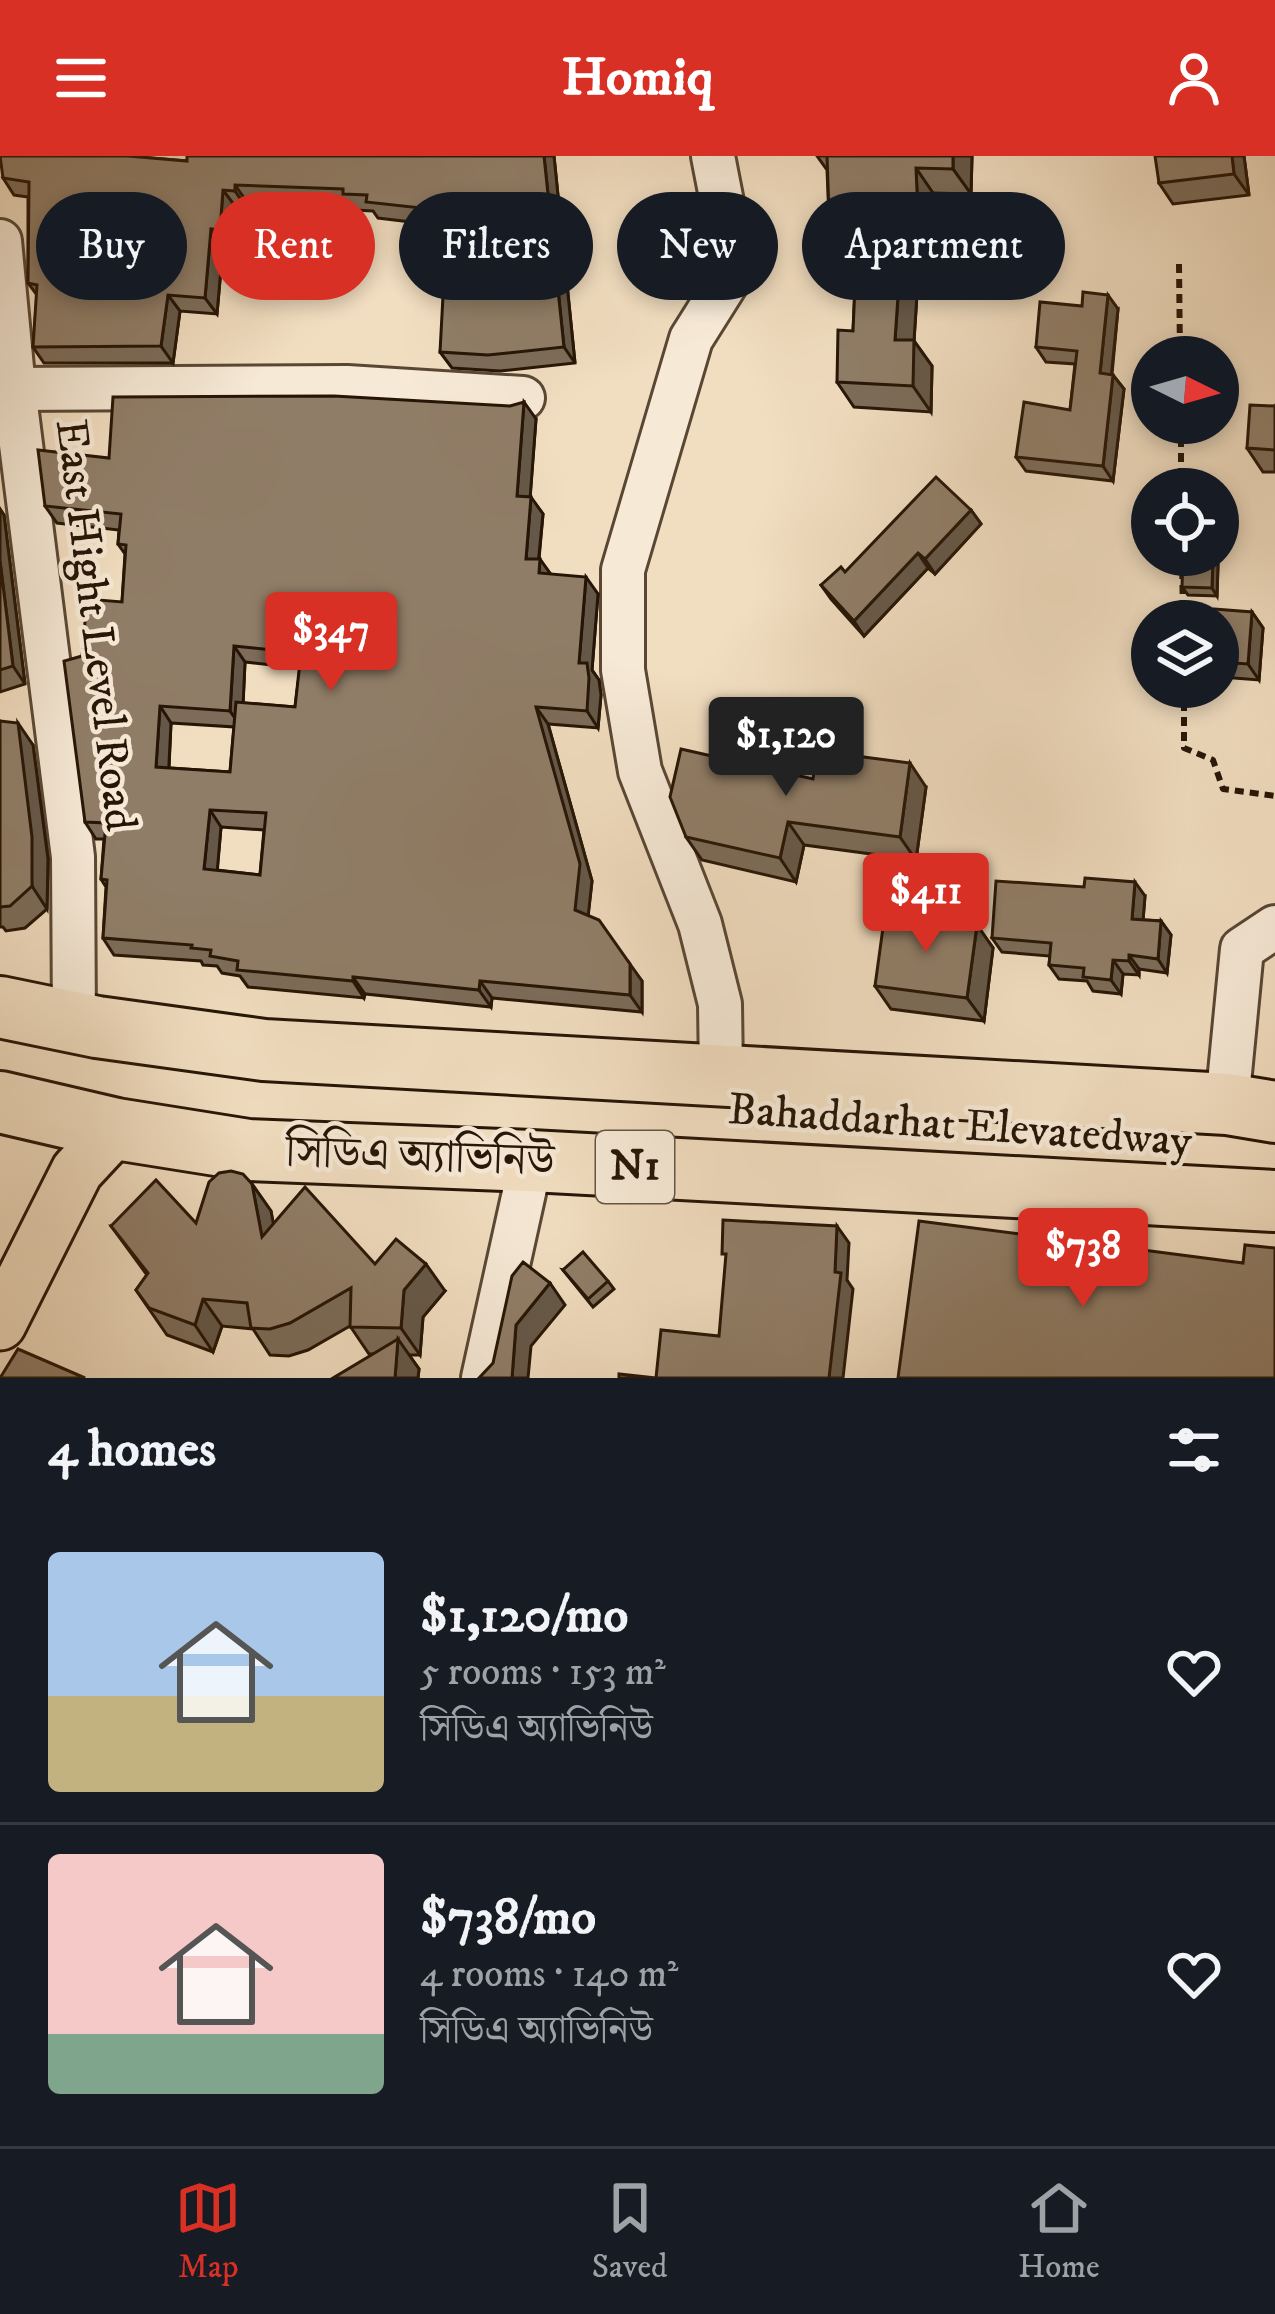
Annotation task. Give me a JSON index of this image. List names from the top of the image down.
{
  "streets": {
    "highway": ["Bahaddarhat Elevatedway", "সিডিএ অ্যাভিনিউ", "N1"],
    "street": ["East Hight Level Road"]
  },
  "crossings": [
    ["East Hight Level Road", "সিডিএ অ্যাভিনিউ"]
  ],
  "north": "right",
  "page": {
    "header": "Homiq",
    "chip": [
      "Buy",
      "Rent",
      "Filters",
      "New",
      "Apartment"
    ],
    "price": [
      "$347",
      "$1,120",
      "$411",
      "$738"
    ],
    "heading": "4 homes",
    "list": [
      {
        "name": "$1,120/mo",
        "note": "5 rooms · 153 m² · সিডিএ অ্যাভিনিউ"
      },
      {
        "name": "$738/mo",
        "note": "4 rooms · 140 m² · সিডিএ অ্যাভিনিউ"
      }
    ],
    "tabs": ["Map", "Saved", "Home"]
  }
}
